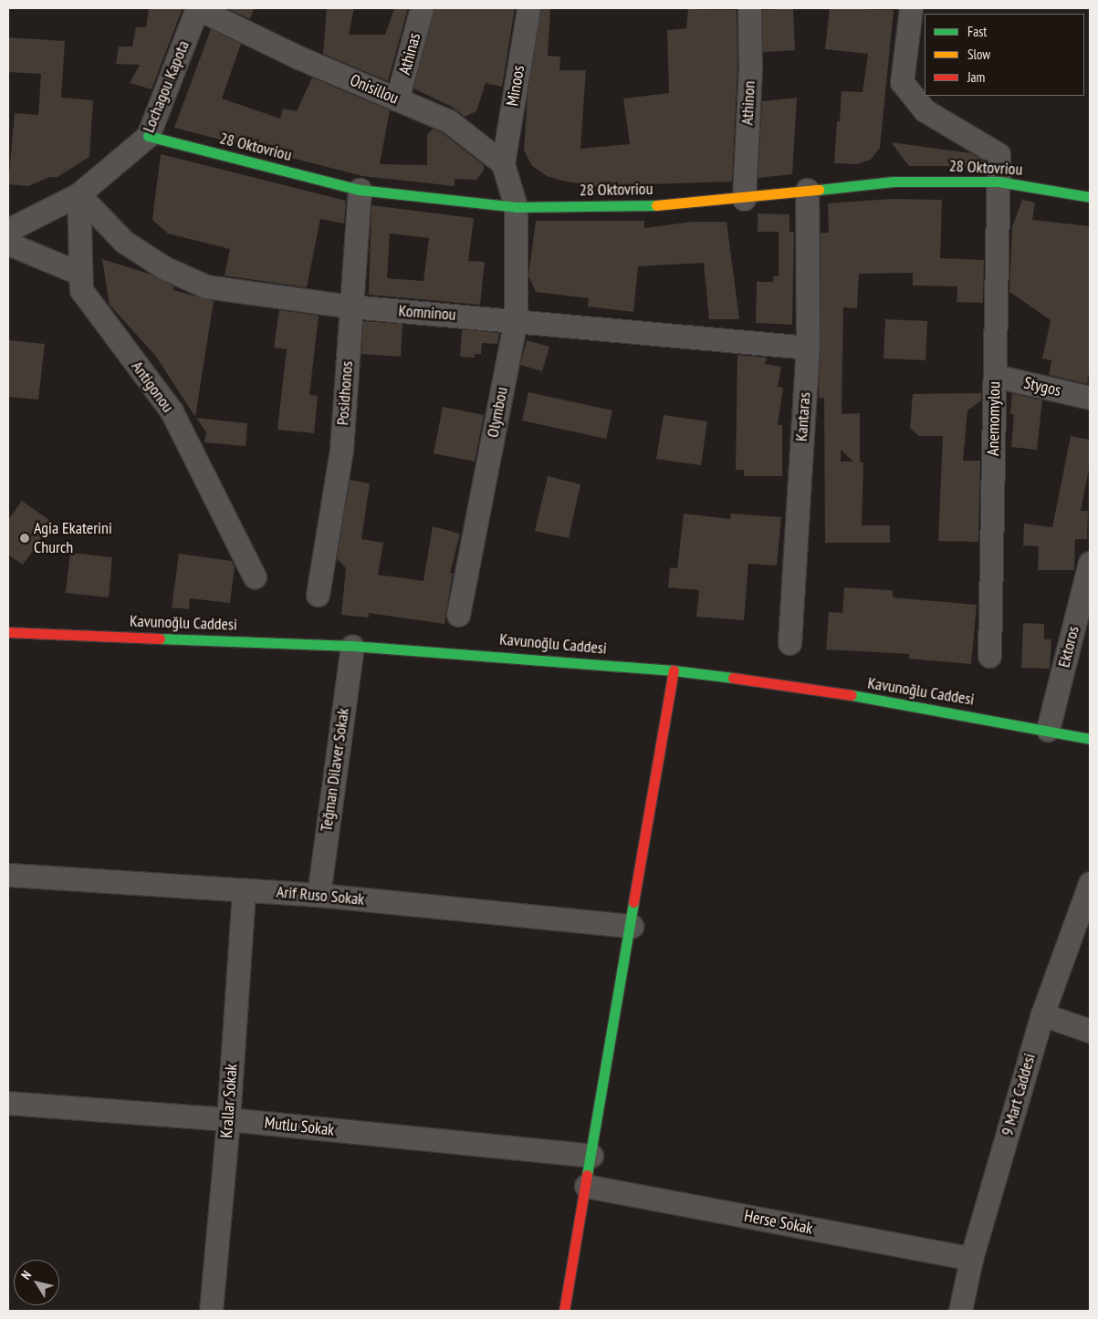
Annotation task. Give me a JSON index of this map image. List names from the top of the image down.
{
  "streets": {
    "street": [
      "Athinas",
      "Minoos",
      "Lochagou Kapota",
      "Onisillou",
      "Athinon",
      "28 Oktovriou",
      "Komninou",
      "Antigonou",
      "Stygos",
      "Posidhonos",
      "Olymbou",
      "Kantaras",
      "Anemomylou",
      "Kavunoğlu Caddesi",
      "Ektoros",
      "Teğman Dilaver Sokak",
      "Arif Ruso Sokak",
      "9 Mart Caddesi",
      "Krallar Sokak",
      "Mutlu Sokak",
      "Herse Sokak"
    ]
  },
  "crossings": [
    ["Athinas", "Onisillou"],
    ["Minoos", "Onisillou"],
    ["Lochagou Kapota", "Onisillou"],
    ["Lochagou Kapota", "28 Oktovriou"],
    ["Lochagou Kapota", "Komninou"],
    ["Lochagou Kapota", "Antigonou"],
    ["Athinon", "28 Oktovriou"],
    ["28 Oktovriou", "Posidhonos"],
    ["28 Oktovriou", "Olymbou"],
    ["28 Oktovriou", "Kantaras"],
    ["28 Oktovriou", "Anemomylou"],
    ["Komninou", "Antigonou"],
    ["Komninou", "Posidhonos"],
    ["Komninou", "Olymbou"],
    ["Komninou", "Kantaras"],
    ["Stygos", "Anemomylou"],
    ["Kavunoğlu Caddesi", "Ektoros"],
    ["Kavunoğlu Caddesi", "Teğman Dilaver Sokak"],
    ["Teğman Dilaver Sokak", "Arif Ruso Sokak"],
    ["Arif Ruso Sokak", "Krallar Sokak"],
    ["9 Mart Caddesi", "Herse Sokak"],
    ["Krallar Sokak", "Mutlu Sokak"]
  ],
  "places": ["Agia Ekaterini Church"],
  "legend": ["Fast", "Slow", "Jam"],
  "north": "top left"
}
